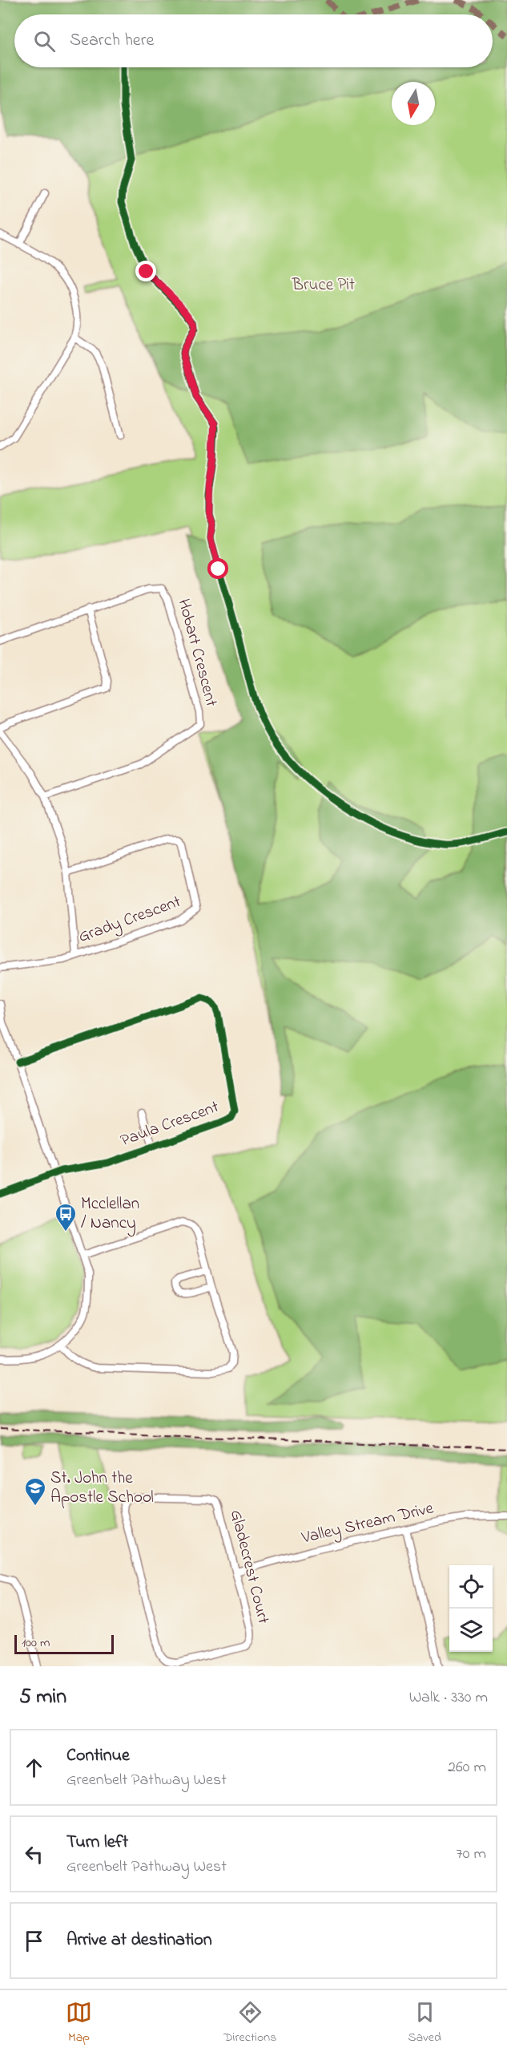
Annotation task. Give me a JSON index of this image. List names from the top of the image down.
{
  "streets": {
    "street": [
      "Hobart Crescent",
      "Grady Crescent",
      "Paula Crescent",
      "Valley Stream Drive",
      "Gladecrest Court"
    ]
  },
  "crossings": [
    ["Valley Stream Drive", "Gladecrest Court"]
  ],
  "parks": ["Bruce Pit"],
  "places": {
    "bus stop": ["Mcclellan / Nancy"],
    "school or university": ["St. John the Apostle School"]
  },
  "scale_bar": "100 m",
  "north": "bottom",
  "page": {
    "search": "Search here",
    "scale": "100 m",
    "heading": ["5 min", "Walk · 330 m"],
    "list": [
      ["Continue", "Greenbelt Pathway West", "260 m"],
      ["Turn left", "Greenbelt Pathway West", "70 m"],
      "Arrive at destination"
    ],
    "nav": ["Map", "Directions", "Saved"]
  }
}
